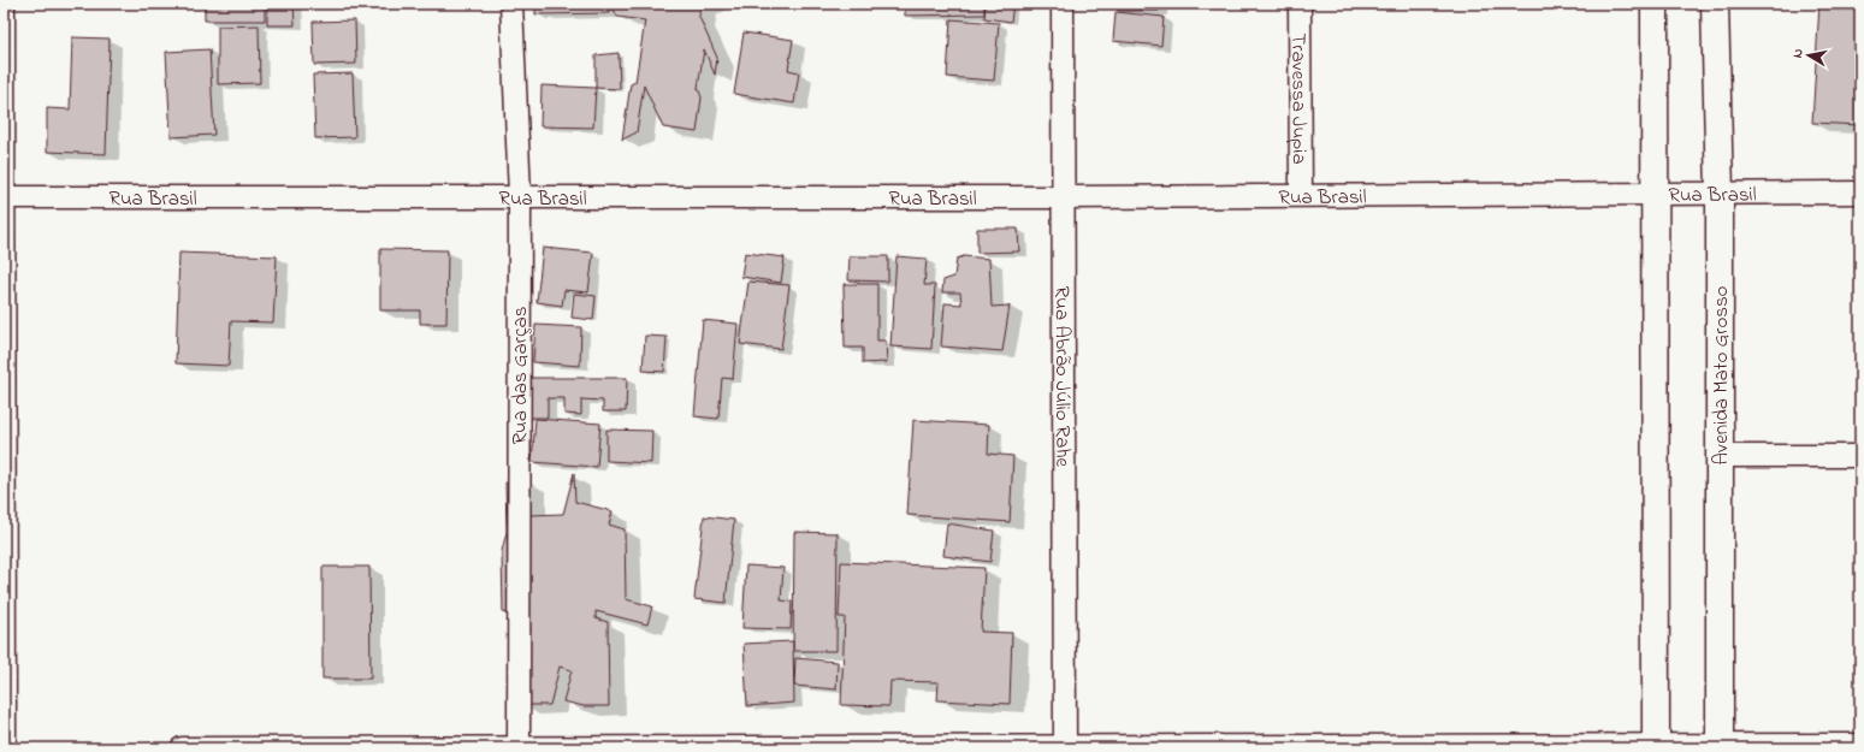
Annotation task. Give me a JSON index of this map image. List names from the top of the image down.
{
  "streets": {
    "main road": ["Avenida Mato Grosso"],
    "street": [
      "Travessa Jupia",
      "Rua Brasil",
      "Rua das Garças",
      "Rua Abrão Júlio Rahe"
    ]
  },
  "crossings": [
    ["Travessa Jupia", "Rua Brasil"],
    ["Rua Brasil", "Rua das Garças"],
    ["Rua Brasil", "Avenida Mato Grosso"],
    ["Rua Brasil", "Rua Abrão Júlio Rahe"]
  ],
  "north": "left"
}
